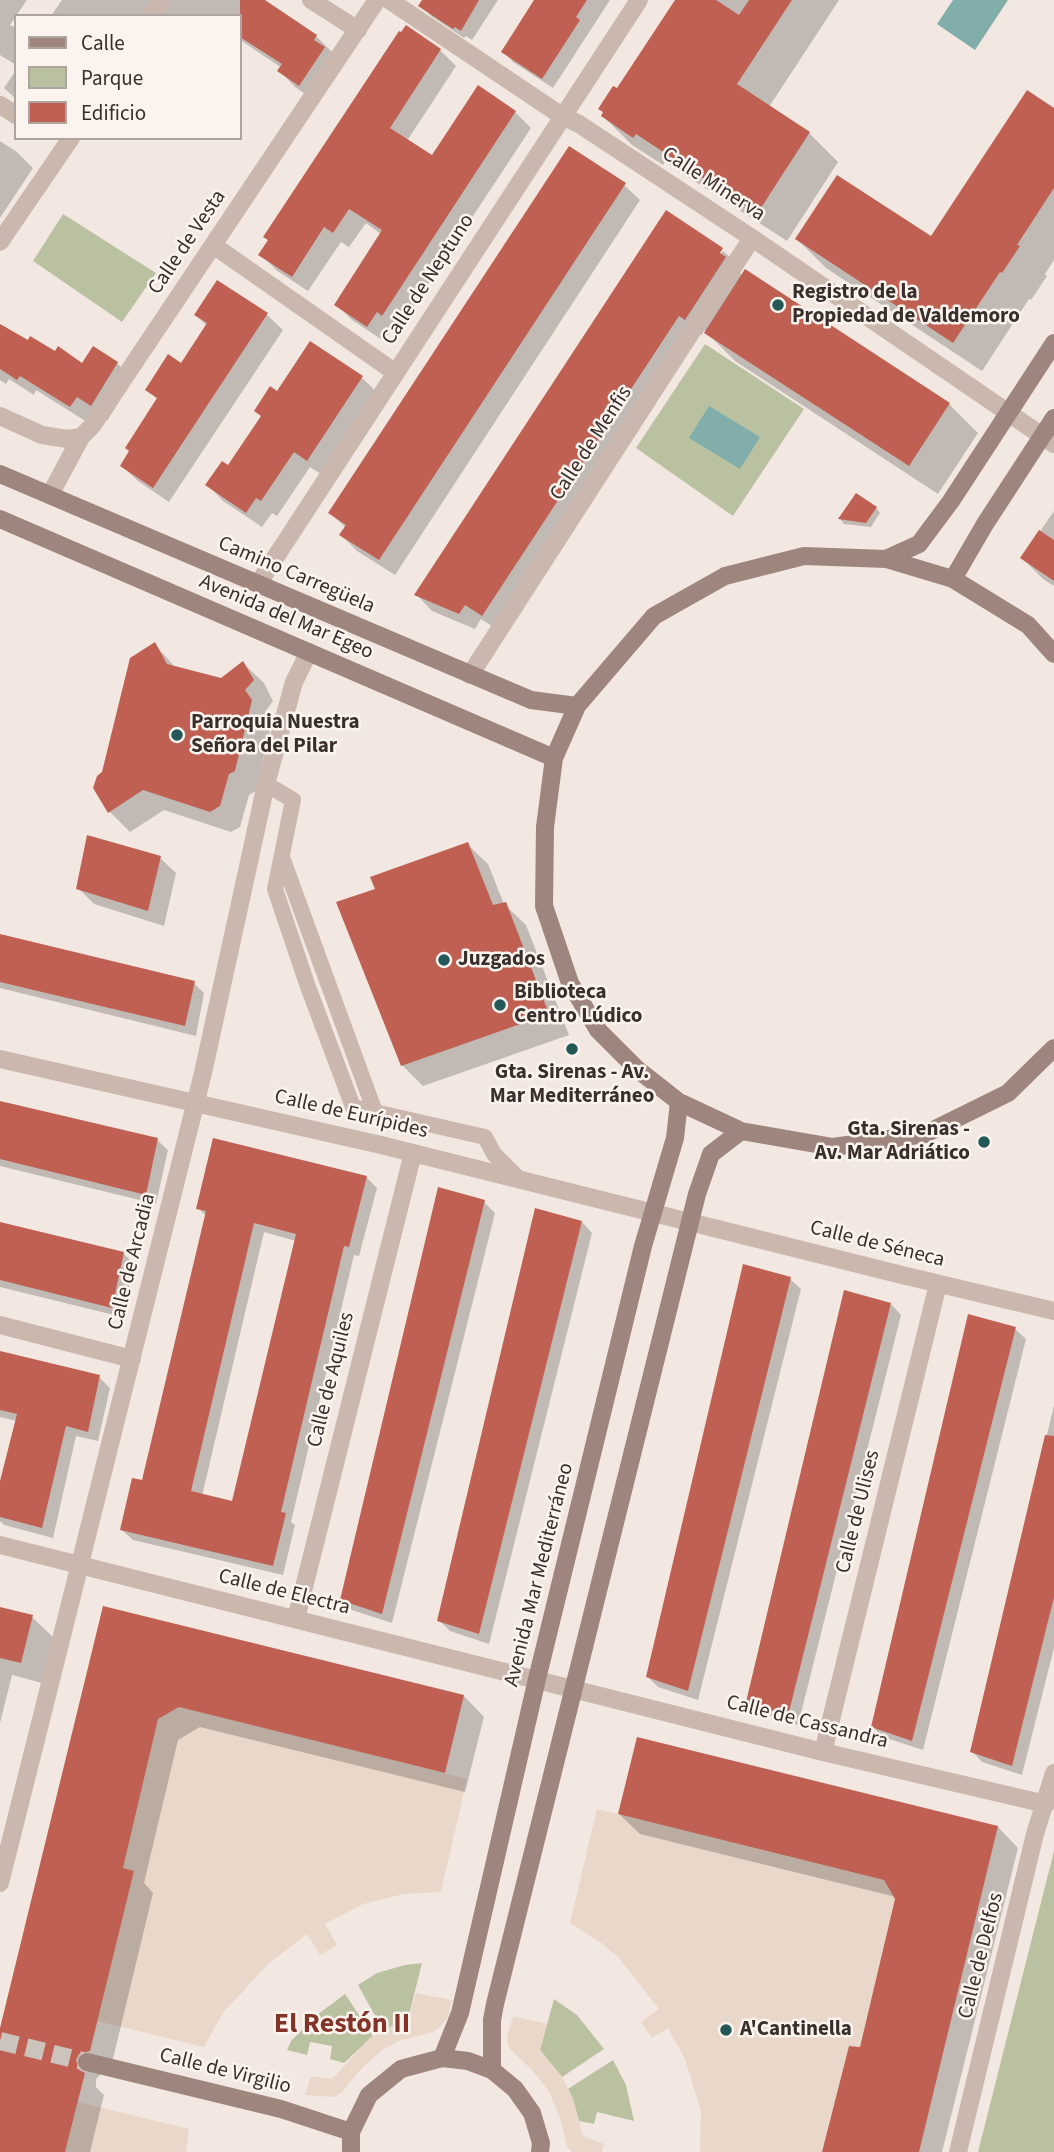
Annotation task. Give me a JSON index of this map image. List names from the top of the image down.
{
  "streets": {
    "street": [
      "Calle Minerva",
      "Calle de Vesta",
      "Calle de Neptuno",
      "Calle de Menfis",
      "Camino Carregüela",
      "Avenida del Mar Egeo",
      "Calle de Eurípides",
      "Calle de Séneca",
      "Calle de Arcadia",
      "Calle de Aquiles",
      "Calle de Ulises",
      "Avenida Mar Mediterráneo",
      "Calle de Electra",
      "Calle de Cassandra",
      "Calle de Delfos",
      "Calle de Virgilio"
    ]
  },
  "crossings": [
    ["Calle Minerva", "Calle de Neptuno"],
    ["Calle Minerva", "Calle de Menfis"],
    ["Calle de Vesta", "Camino Carregüela"],
    ["Calle de Neptuno", "Camino Carregüela"],
    ["Calle de Menfis", "Camino Carregüela"],
    ["Avenida del Mar Egeo", "Calle de Arcadia"],
    ["Calle de Eurípides", "Calle de Séneca"],
    ["Calle de Eurípides", "Calle de Arcadia"],
    ["Calle de Eurípides", "Calle de Aquiles"],
    ["Calle de Eurípides", "Avenida Mar Mediterráneo"],
    ["Calle de Séneca", "Calle de Ulises"],
    ["Calle de Arcadia", "Calle de Electra"],
    ["Calle de Aquiles", "Calle de Electra"],
    ["Calle de Ulises", "Calle de Cassandra"],
    ["Avenida Mar Mediterráneo", "Calle de Electra"],
    ["Calle de Electra", "Calle de Cassandra"],
    ["Calle de Cassandra", "Calle de Delfos"]
  ],
  "districts": ["El Restón II"],
  "places": [
    "Registro de la Propiedad de Valdemoro",
    "Parroquia Nuestra Señora del Pilar",
    "Juzgados",
    "Biblioteca Centro Lúdico",
    "Gta. Sirenas - Av. Mar Mediterráneo",
    "Gta. Sirenas - Av. Mar Adriático",
    "A'Cantinella"
  ],
  "legend": ["Calle", "Parque", "Edificio"]
}
